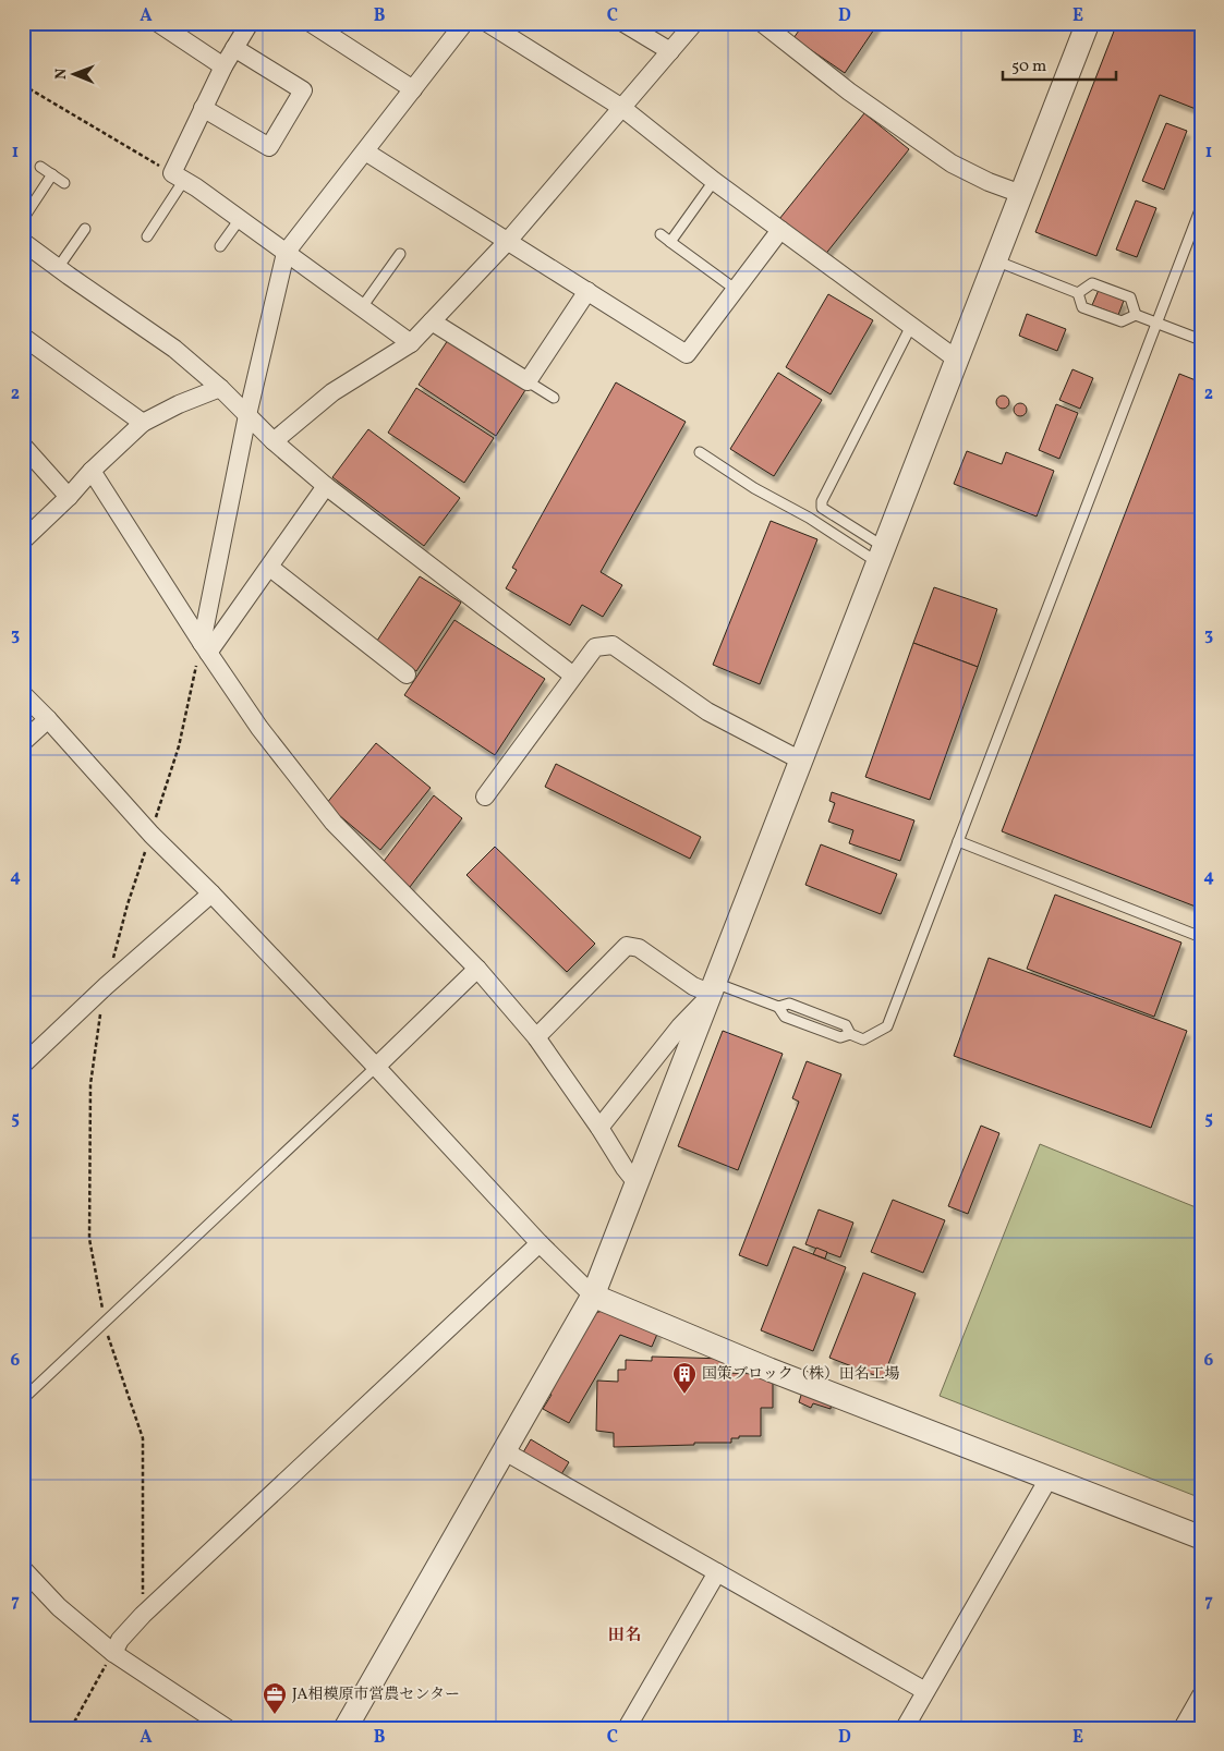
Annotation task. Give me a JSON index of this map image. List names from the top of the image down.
{
  "districts": ["田名"],
  "places": {
    "building": ["国策ブロック（株）田名工場"],
    "office": ["JA相模原市営農センター"]
  },
  "scale_bar": "50 m",
  "north": "left",
  "grid": {
    "columns": [
      "A",
      "B",
      "C",
      "D",
      "E"
    ],
    "rows": [
      "1",
      "2",
      "3",
      "4",
      "5",
      "6",
      "7"
    ]
  }
}
